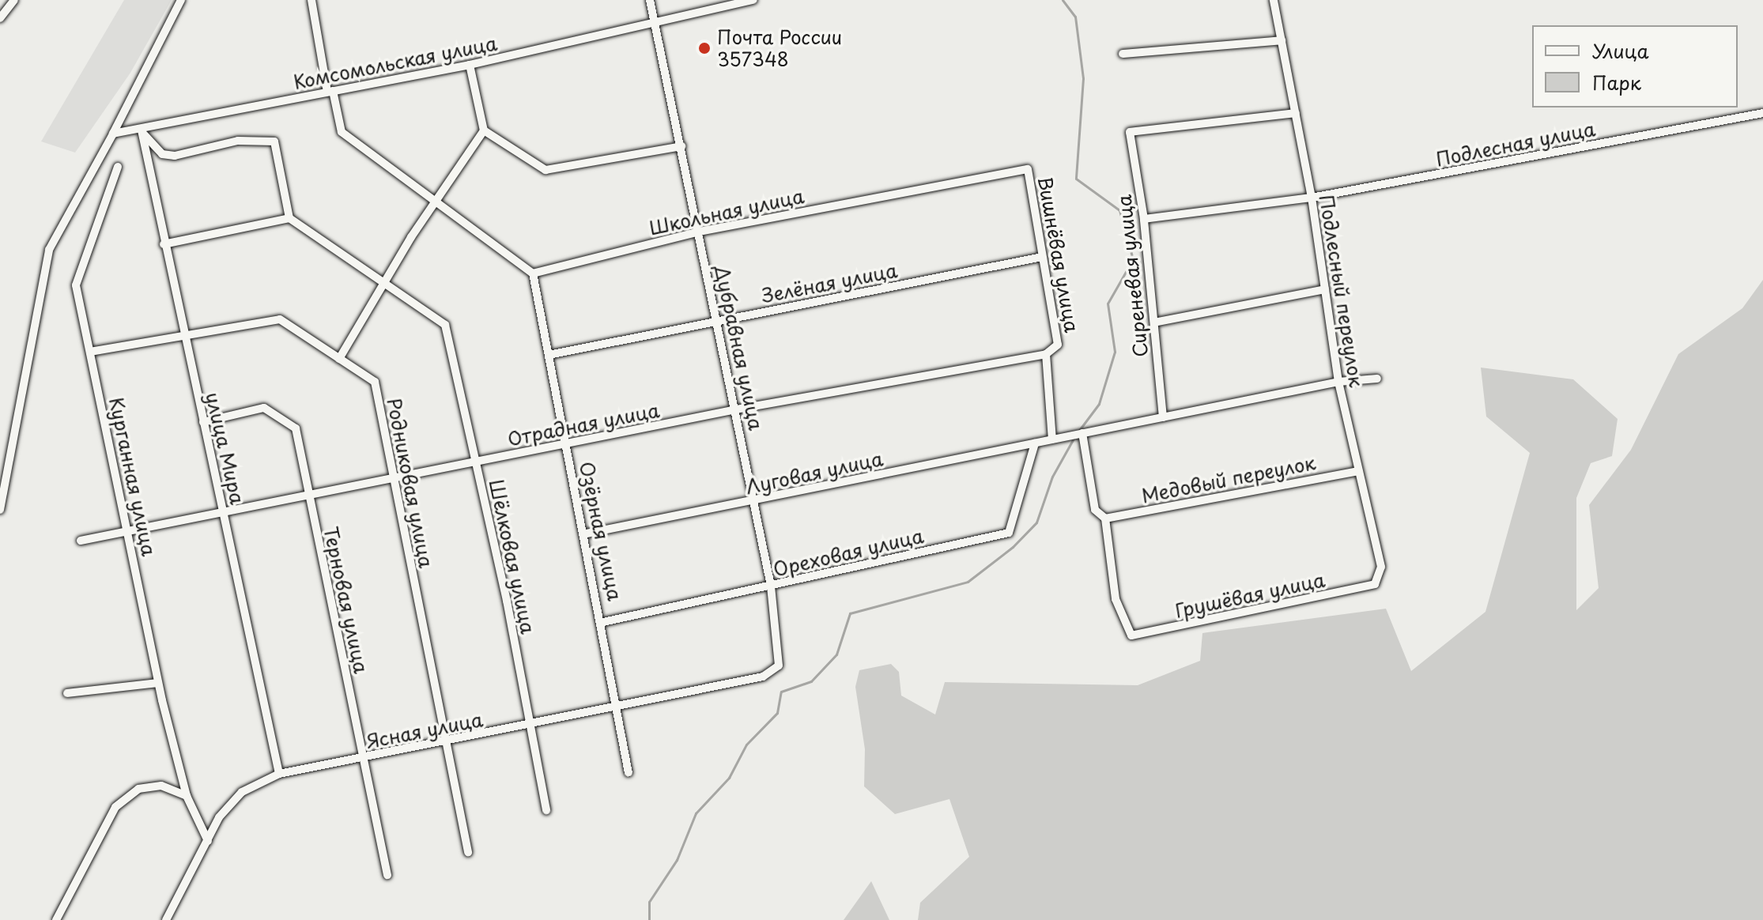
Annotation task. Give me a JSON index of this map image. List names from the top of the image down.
{
  "streets": {
    "street": [
      "Комсомольская улица",
      "Подлесная улица",
      "Школьная улица",
      "Вишнёвая улица",
      "Сиреневая улица",
      "Зелёная улица",
      "Подлесный переулок",
      "Дубравная улица",
      "Отрадная улица",
      "улица Мира",
      "Луговая улица",
      "Курганная улица",
      "Медовый переулок",
      "Родниковая улица",
      "Озёрная улица",
      "Ореховая улица",
      "Шёлковая улица",
      "Грушёвая улица",
      "Терновая улица",
      "Ясная улица"
    ]
  },
  "crossings": [
    ["Комсомольская улица", "Дубравная улица"],
    ["Комсомольская улица", "улица Мира"],
    ["Подлесная улица", "Сиреневая улица"],
    ["Подлесная улица", "Подлесный переулок"],
    ["Школьная улица", "Вишнёвая улица"],
    ["Школьная улица", "Дубравная улица"],
    ["Школьная улица", "Озёрная улица"],
    ["Вишнёвая улица", "Зелёная улица"],
    ["Вишнёвая улица", "Отрадная улица"],
    ["Вишнёвая улица", "Луговая улица"],
    ["Сиреневая улица", "Подлесный переулок"],
    ["Зелёная улица", "Дубравная улица"],
    ["Зелёная улица", "Озёрная улица"],
    ["Подлесный переулок", "Медовый переулок"],
    ["Подлесный переулок", "Грушёвая улица"],
    ["Дубравная улица", "Отрадная улица"],
    ["Дубравная улица", "Луговая улица"],
    ["Дубравная улица", "Ореховая улица"],
    ["Дубравная улица", "Ясная улица"],
    ["Отрадная улица", "улица Мира"],
    ["Отрадная улица", "Курганная улица"],
    ["Отрадная улица", "Родниковая улица"],
    ["Отрадная улица", "Озёрная улица"],
    ["Отрадная улица", "Шёлковая улица"],
    ["Отрадная улица", "Терновая улица"],
    ["улица Мира", "Родниковая улица"],
    ["улица Мира", "Терновая улица"],
    ["улица Мира", "Ясная улица"],
    ["Луговая улица", "Озёрная улица"],
    ["Луговая улица", "Ореховая улица"],
    ["Курганная улица", "Родниковая улица"],
    ["Курганная улица", "Ясная улица"],
    ["Медовый переулок", "Грушёвая улица"],
    ["Родниковая улица", "Ясная улица"],
    ["Озёрная улица", "Ореховая улица"],
    ["Озёрная улица", "Ясная улица"],
    ["Шёлковая улица", "Ясная улица"],
    ["Терновая улица", "Ясная улица"]
  ],
  "places": ["Почта России 357348"],
  "legend": ["Улица", "Парк"]
}
